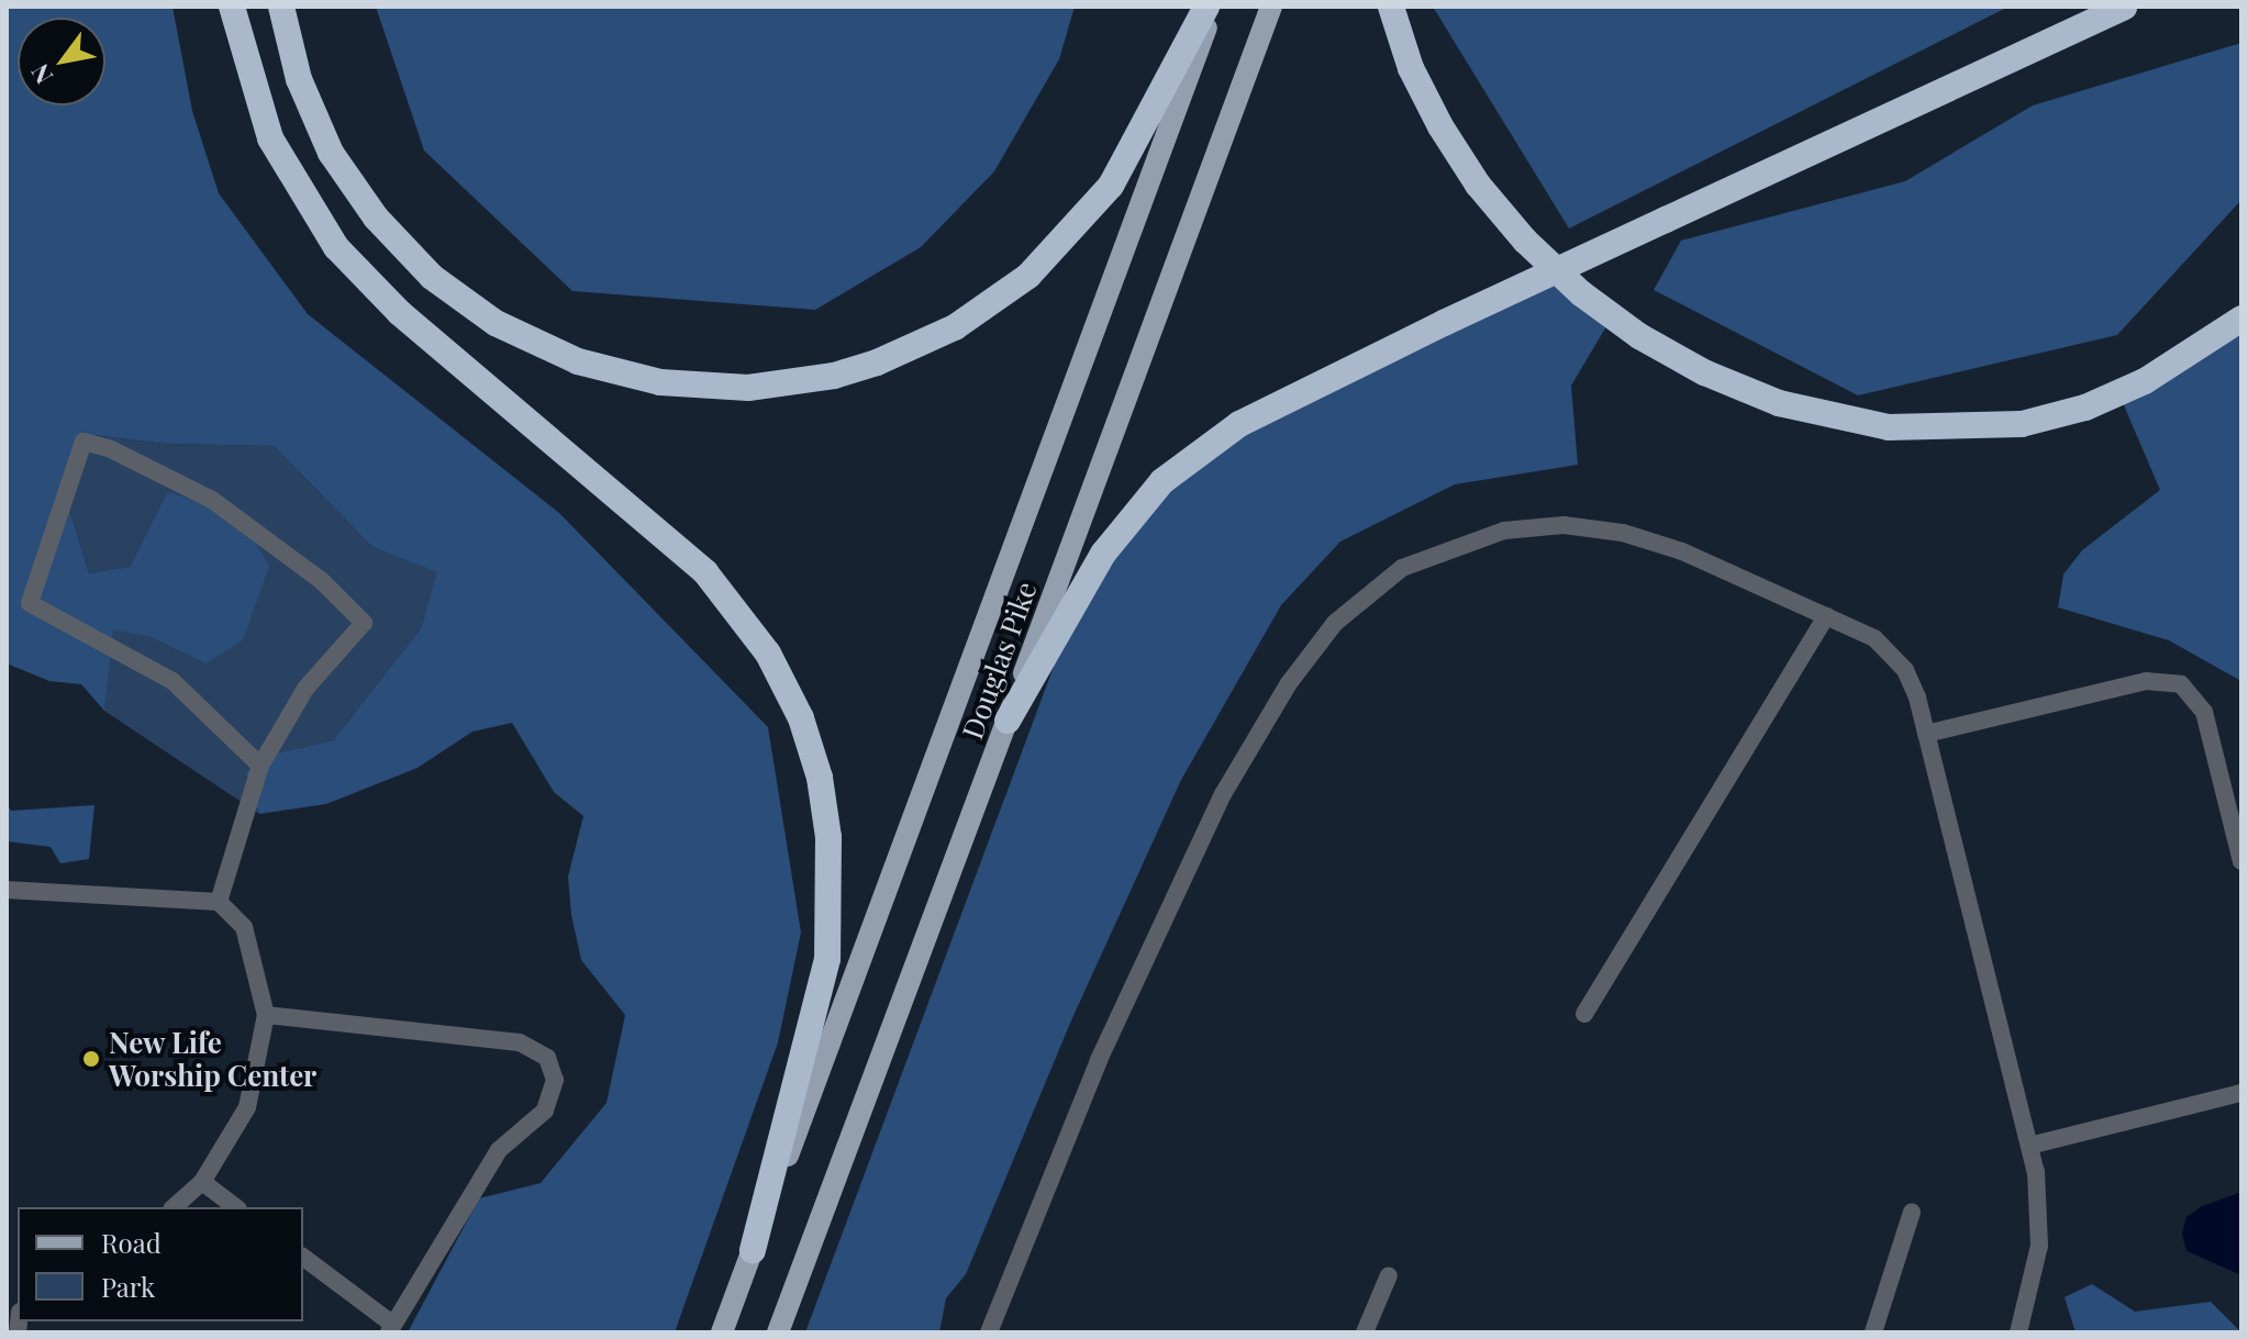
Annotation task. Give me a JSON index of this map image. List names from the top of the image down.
{
  "streets": {
    "main road": ["Douglas Pike"]
  },
  "places": ["New Life Worship Center"],
  "legend": ["Road", "Park"],
  "north": "bottom left"
}
